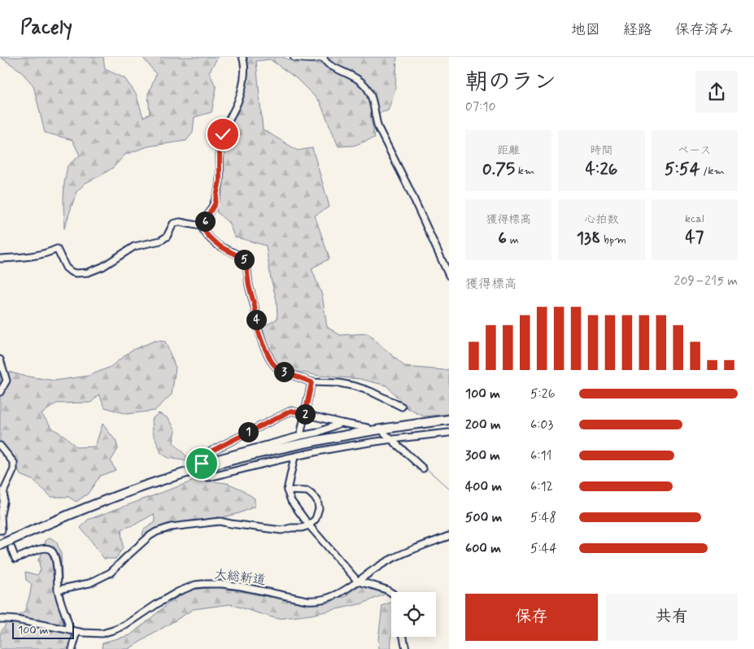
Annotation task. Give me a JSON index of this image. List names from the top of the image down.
{
  "streets": {
    "street": ["大総新道"]
  },
  "scale_bar": "100 m",
  "page": {
    "header": "Pacely",
    "nav": ["地図", "経路", "保存済み"],
    "heading": ["朝のラン", "07:10"],
    "stats": [
      ["距離", "0.75 km"],
      ["時間", "4:26"],
      ["ペース", "5:54 /km"],
      ["獲得標高", "6 m"],
      ["心拍数", "138 bpm"],
      ["kcal", "47"]
    ],
    "pins": [
      "6",
      "5",
      "4",
      "3",
      "2",
      "1"
    ],
    "chart": ["獲得標高", "209–215 m"],
    "list": [
      {
        "name": "100 m",
        "note": "5:26"
      },
      {
        "name": "200 m",
        "note": "6:03"
      },
      {
        "name": "300 m",
        "note": "6:11"
      },
      {
        "name": "400 m",
        "note": "6:12"
      },
      {
        "name": "500 m",
        "note": "5:48"
      },
      {
        "name": "600 m",
        "note": "5:44"
      }
    ],
    "buttons": ["保存", "共有"],
    "scale": "100 m"
  }
}
